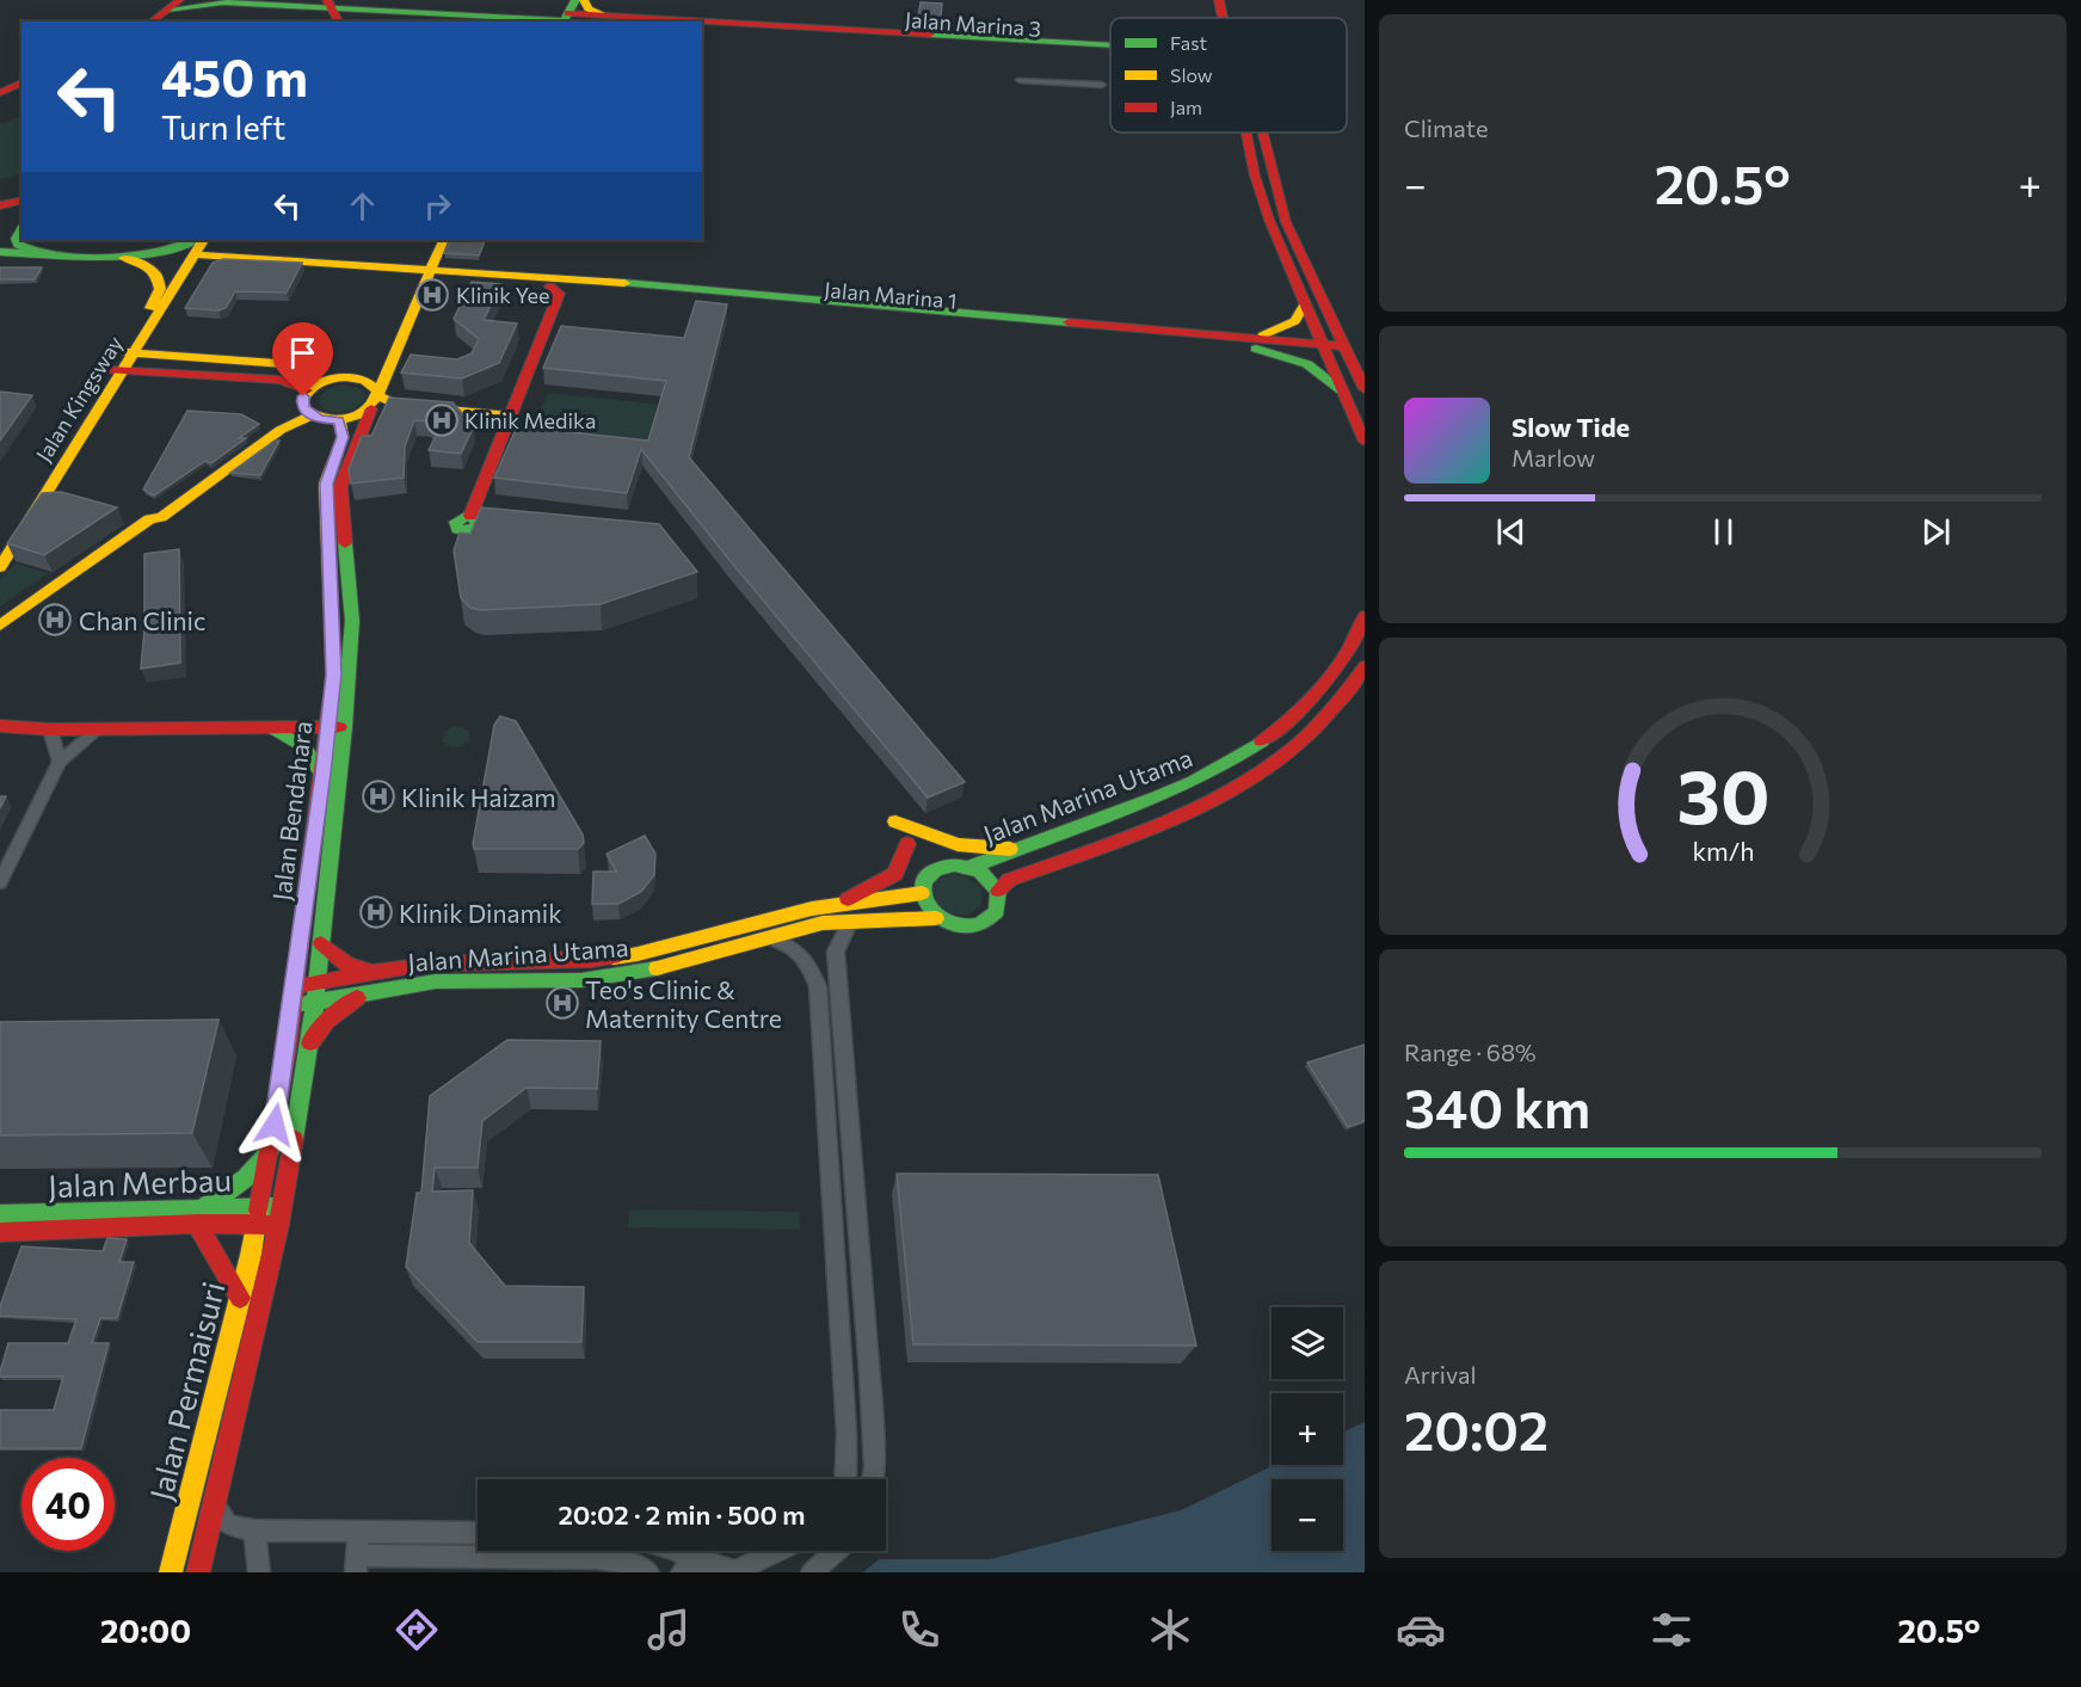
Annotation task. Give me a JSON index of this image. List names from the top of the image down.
{
  "streets": {
    "main road": [
      "Jalan Marina 3",
      "Jalan Marina 1",
      "Jalan Kingsway",
      "Jalan Marina Utama",
      "Jalan Bendahara",
      "Jalan Merbau",
      "Jalan Permaisuri"
    ]
  },
  "crossings": [
    ["Jalan Marina 1", "Jalan Bendahara"],
    ["Jalan Marina Utama", "Jalan Bendahara"],
    ["Jalan Bendahara", "Jalan Merbau"],
    ["Jalan Bendahara", "Jalan Permaisuri"],
    ["Jalan Merbau", "Jalan Permaisuri"]
  ],
  "places": {
    "hospital": [
      "Klinik Yee",
      "Klinik Medika",
      "Chan Clinic",
      "Klinik Haizam",
      "Klinik Dinamik",
      "Teo's Clinic & Maternity Centre"
    ]
  },
  "legend": ["Fast", "Slow", "Jam"],
  "page": {
    "tile": [
      "Climate",
      ["Range · 68%", "340 km"],
      ["Arrival", "20:02"]
    ],
    "turn": ["450 m", "Turn left"],
    "heat": ["−", "20.5°", "+"],
    "song": ["Slow Tide", "Marlow"],
    "map_buttons": ["+", "−"],
    "limit": "40",
    "trip": "20:02 · 2 min · 500 m",
    "tabs": ["20:00", "20.5°"],
    "gauge": ["30", "km/h"]
  }
}
